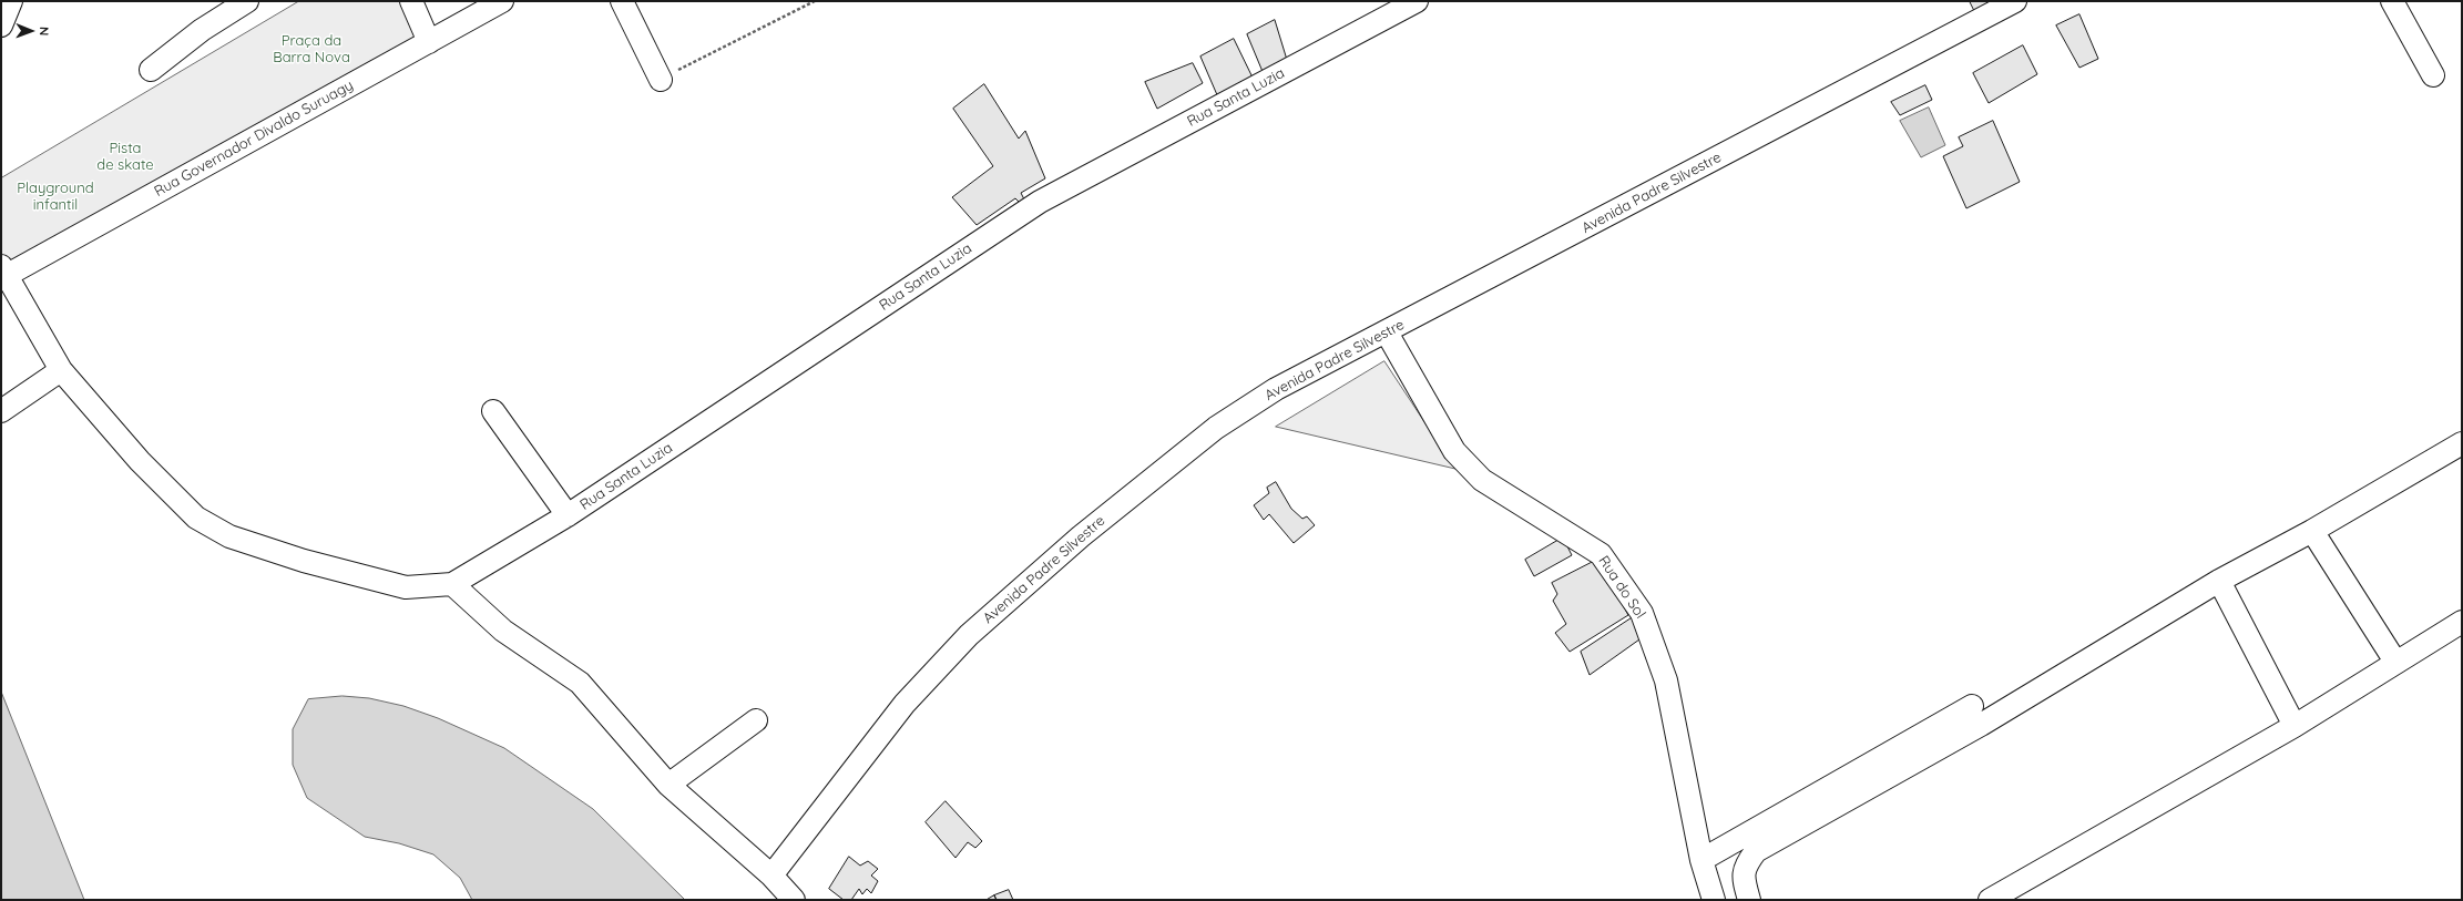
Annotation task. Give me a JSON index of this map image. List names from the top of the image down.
{
  "streets": {
    "street": [
      "Rua Santa Luzia",
      "Rua Governador Divaldo Suruagy",
      "Avenida Padre Silvestre",
      "Rua do Sol"
    ]
  },
  "crossings": [
    ["Avenida Padre Silvestre", "Rua do Sol"]
  ],
  "parks": ["Praça da Barra Nova", "Pista de skate", "Playground infantil"],
  "north": "right"
}
